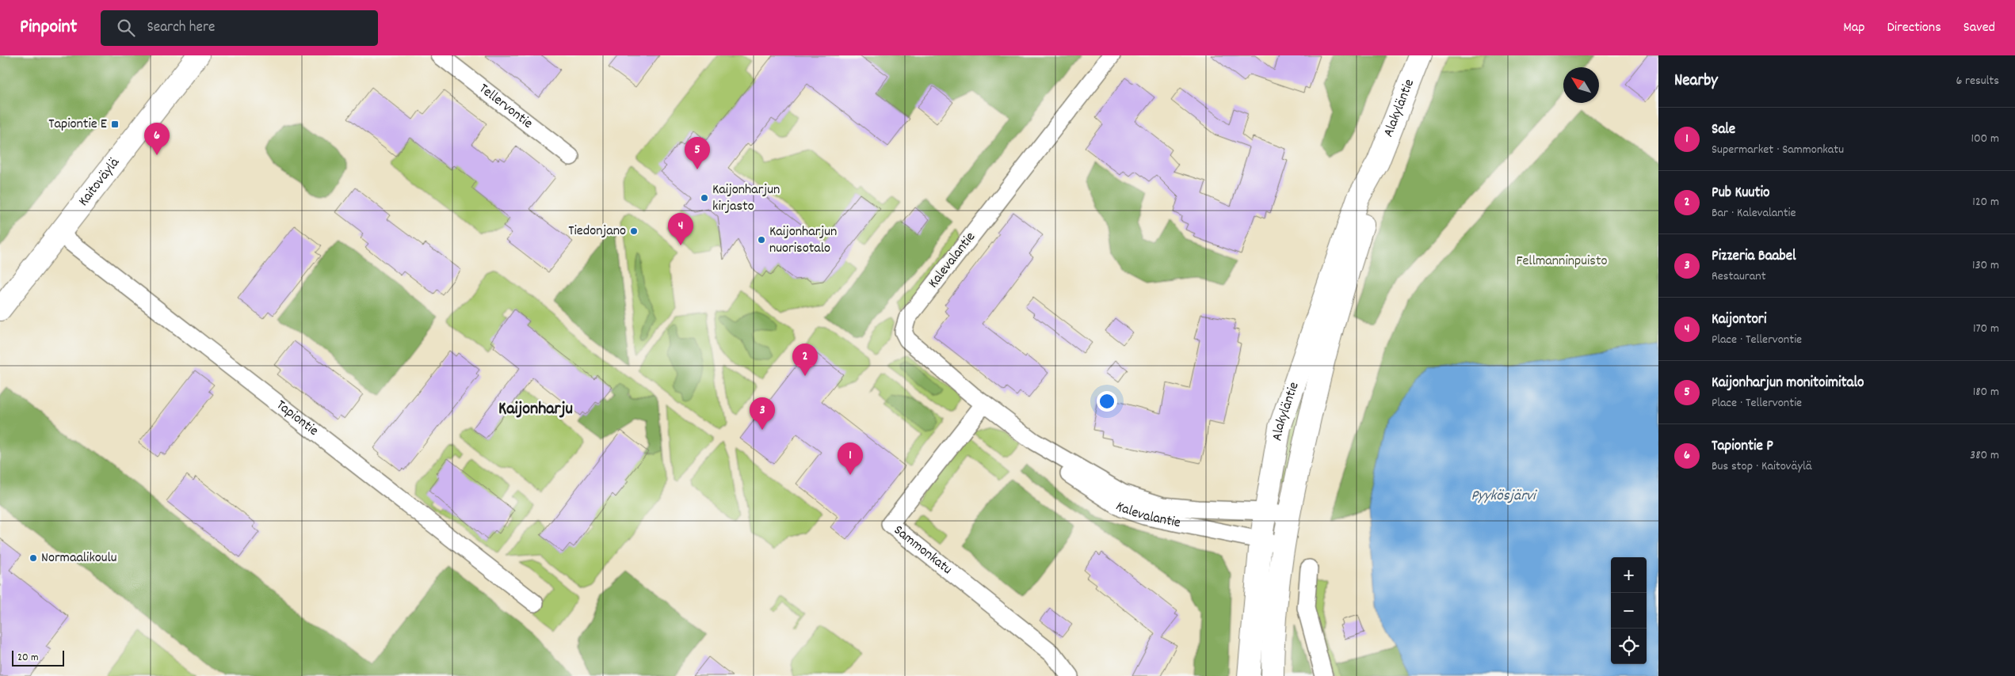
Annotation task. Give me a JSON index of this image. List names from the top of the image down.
{
  "streets": {
    "main road": ["Alakyläntie", "Kaitoväylä"],
    "street": [
      "Tellervontie",
      "Kalevalantie",
      "Tapiontie",
      "Sammonkatu"
    ]
  },
  "crossings": [
    ["Alakyläntie", "Kalevalantie"],
    ["Kaitoväylä", "Tapiontie"],
    ["Kalevalantie", "Sammonkatu"]
  ],
  "districts": ["Kaijonharju"],
  "water": ["Pyykösjärvi"],
  "parks": ["Fellmanninpuisto"],
  "places": {
    "transit": ["Tapiontie E"],
    "other": [
      "Kaijonharjun kirjasto",
      "Tiedonjano",
      "Kaijonharjun nuorisotalo",
      "Normaalikoulu"
    ]
  },
  "scale_bar": "20 m",
  "north": "top left",
  "page": {
    "header": "Pinpoint",
    "search": "Search here",
    "nav": ["Map", "Directions", "Saved"],
    "heading": ["Nearby", "6 results"],
    "list": [
      {
        "mark": "1",
        "name": "Sale",
        "note": "Supermarket · Sammonkatu",
        "value": "100 m"
      },
      {
        "mark": "2",
        "name": "Pub Kuutio",
        "note": "Bar · Kalevalantie",
        "value": "120 m"
      },
      {
        "mark": "3",
        "name": "Pizzeria Baabel",
        "note": "Restaurant",
        "value": "130 m"
      },
      {
        "mark": "4",
        "name": "Kaijontori",
        "note": "Place · Tellervontie",
        "value": "170 m"
      },
      {
        "mark": "5",
        "name": "Kaijonharjun monitoimitalo",
        "note": "Place · Tellervontie",
        "value": "180 m"
      },
      {
        "mark": "6",
        "name": "Tapiontie P",
        "note": "Bus stop · Kaitoväylä",
        "value": "380 m"
      }
    ],
    "pins": [
      "6",
      "5",
      "4",
      "2",
      "3",
      "1"
    ],
    "map_buttons": ["+", "−"],
    "scale": "20 m"
  }
}
